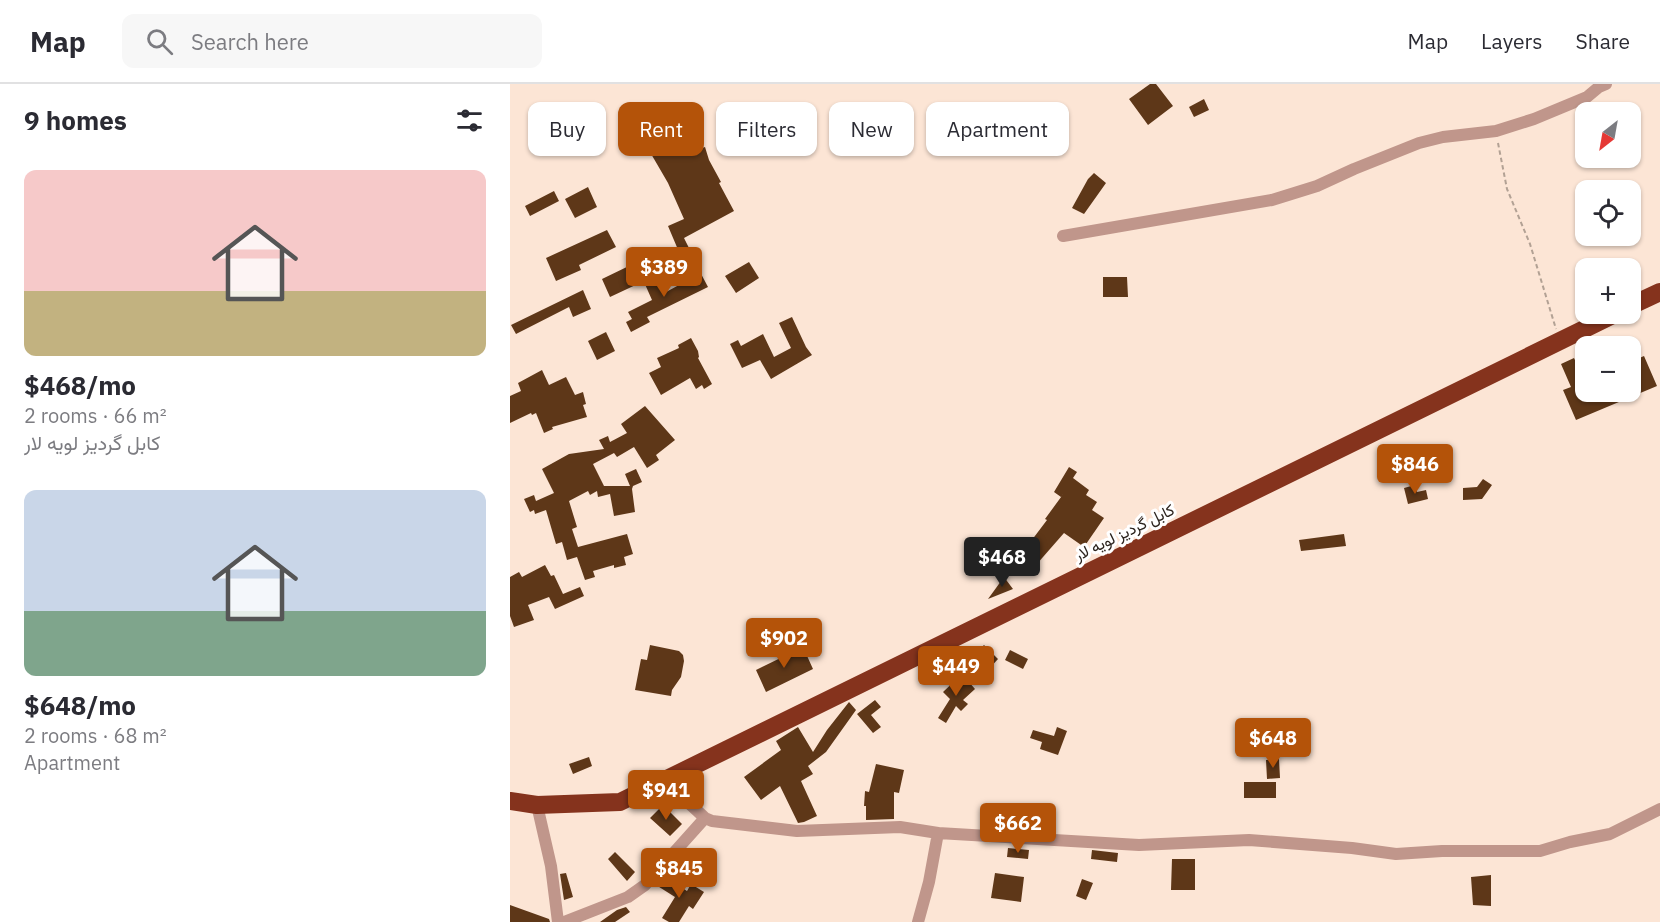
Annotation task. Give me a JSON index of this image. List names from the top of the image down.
{
  "streets": {
    "highway": ["کابل گردیز لویه لار"]
  },
  "north": "bottom left",
  "page": {
    "header": "Map",
    "search": "Search here",
    "nav": ["Map", "Layers", "Share"],
    "heading": "9 homes",
    "map_buttons": ["+", "−"],
    "chip": [
      "Buy",
      "Rent",
      "Filters",
      "New",
      "Apartment"
    ],
    "list": [
      {
        "name": "$468/mo",
        "note": "2 rooms · 66 m² · کابل گردیز لویه لار"
      },
      {
        "name": "$648/mo",
        "note": "2 rooms · 68 m² · Apartment"
      }
    ],
    "price": [
      "$389",
      "$846",
      "$468",
      "$902",
      "$449",
      "$648",
      "$941",
      "$662",
      "$845"
    ]
  }
}
